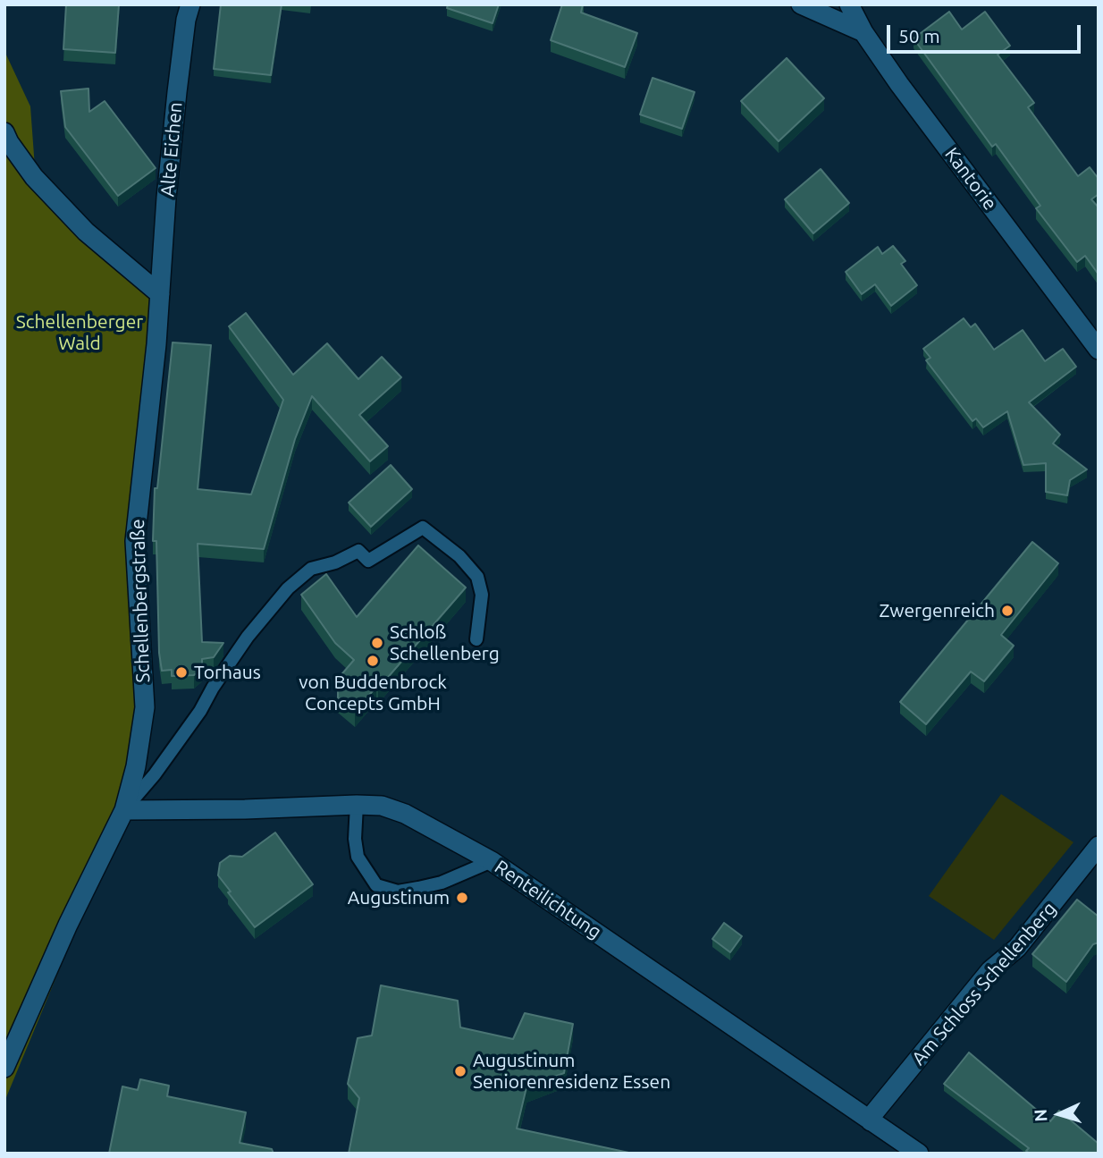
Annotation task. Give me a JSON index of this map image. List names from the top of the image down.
{
  "streets": {
    "street": [
      "Alte Eichen",
      "Kantorie",
      "Schellenbergstraße",
      "Renteilichtung",
      "Am Schloss Schellenberg"
    ]
  },
  "crossings": [
    ["Alte Eichen", "Schellenbergstraße"],
    ["Schellenbergstraße", "Renteilichtung"],
    ["Renteilichtung", "Am Schloss Schellenberg"]
  ],
  "parks": ["Schellenberger Wald"],
  "places": [
    "Zwergenreich",
    "Schloß Schellenberg",
    "von Buddenbrock Concepts GmbH",
    "Torhaus",
    "Augustinum",
    "Augustinum Seniorenresidenz Essen"
  ],
  "scale_bar": "50 m",
  "north": "left"
}
